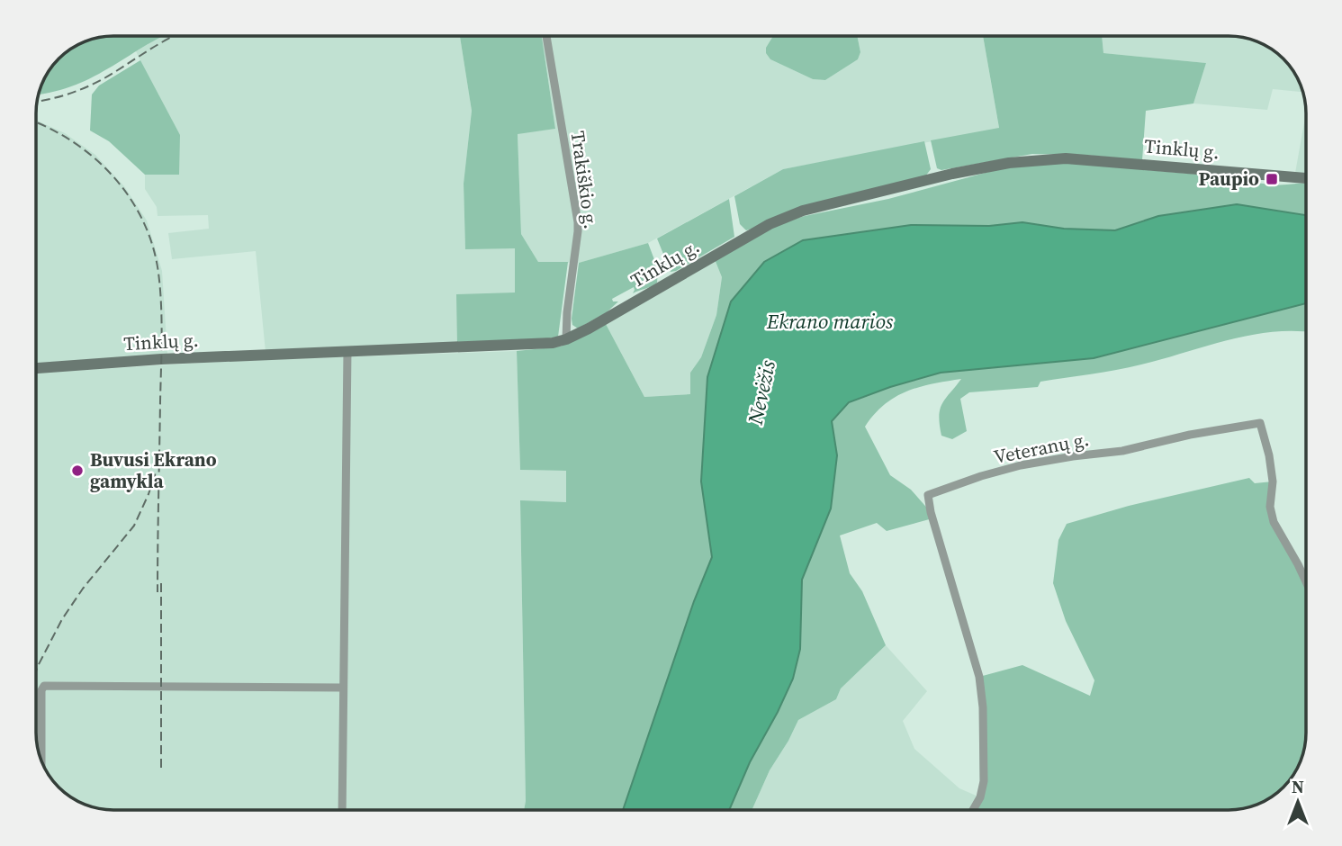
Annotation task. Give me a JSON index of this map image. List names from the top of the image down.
{
  "streets": {
    "main road": ["Tinklų g."],
    "street": ["Trakiškio g.", "Veteranų g."]
  },
  "crossings": [
    ["Tinklų g.", "Trakiškio g."]
  ],
  "water": ["Ekrano marios", "Nevėžis"],
  "places": {
    "transit": ["Paupio"],
    "other": ["Buvusi Ekrano gamykla"]
  },
  "north": "top"
}
